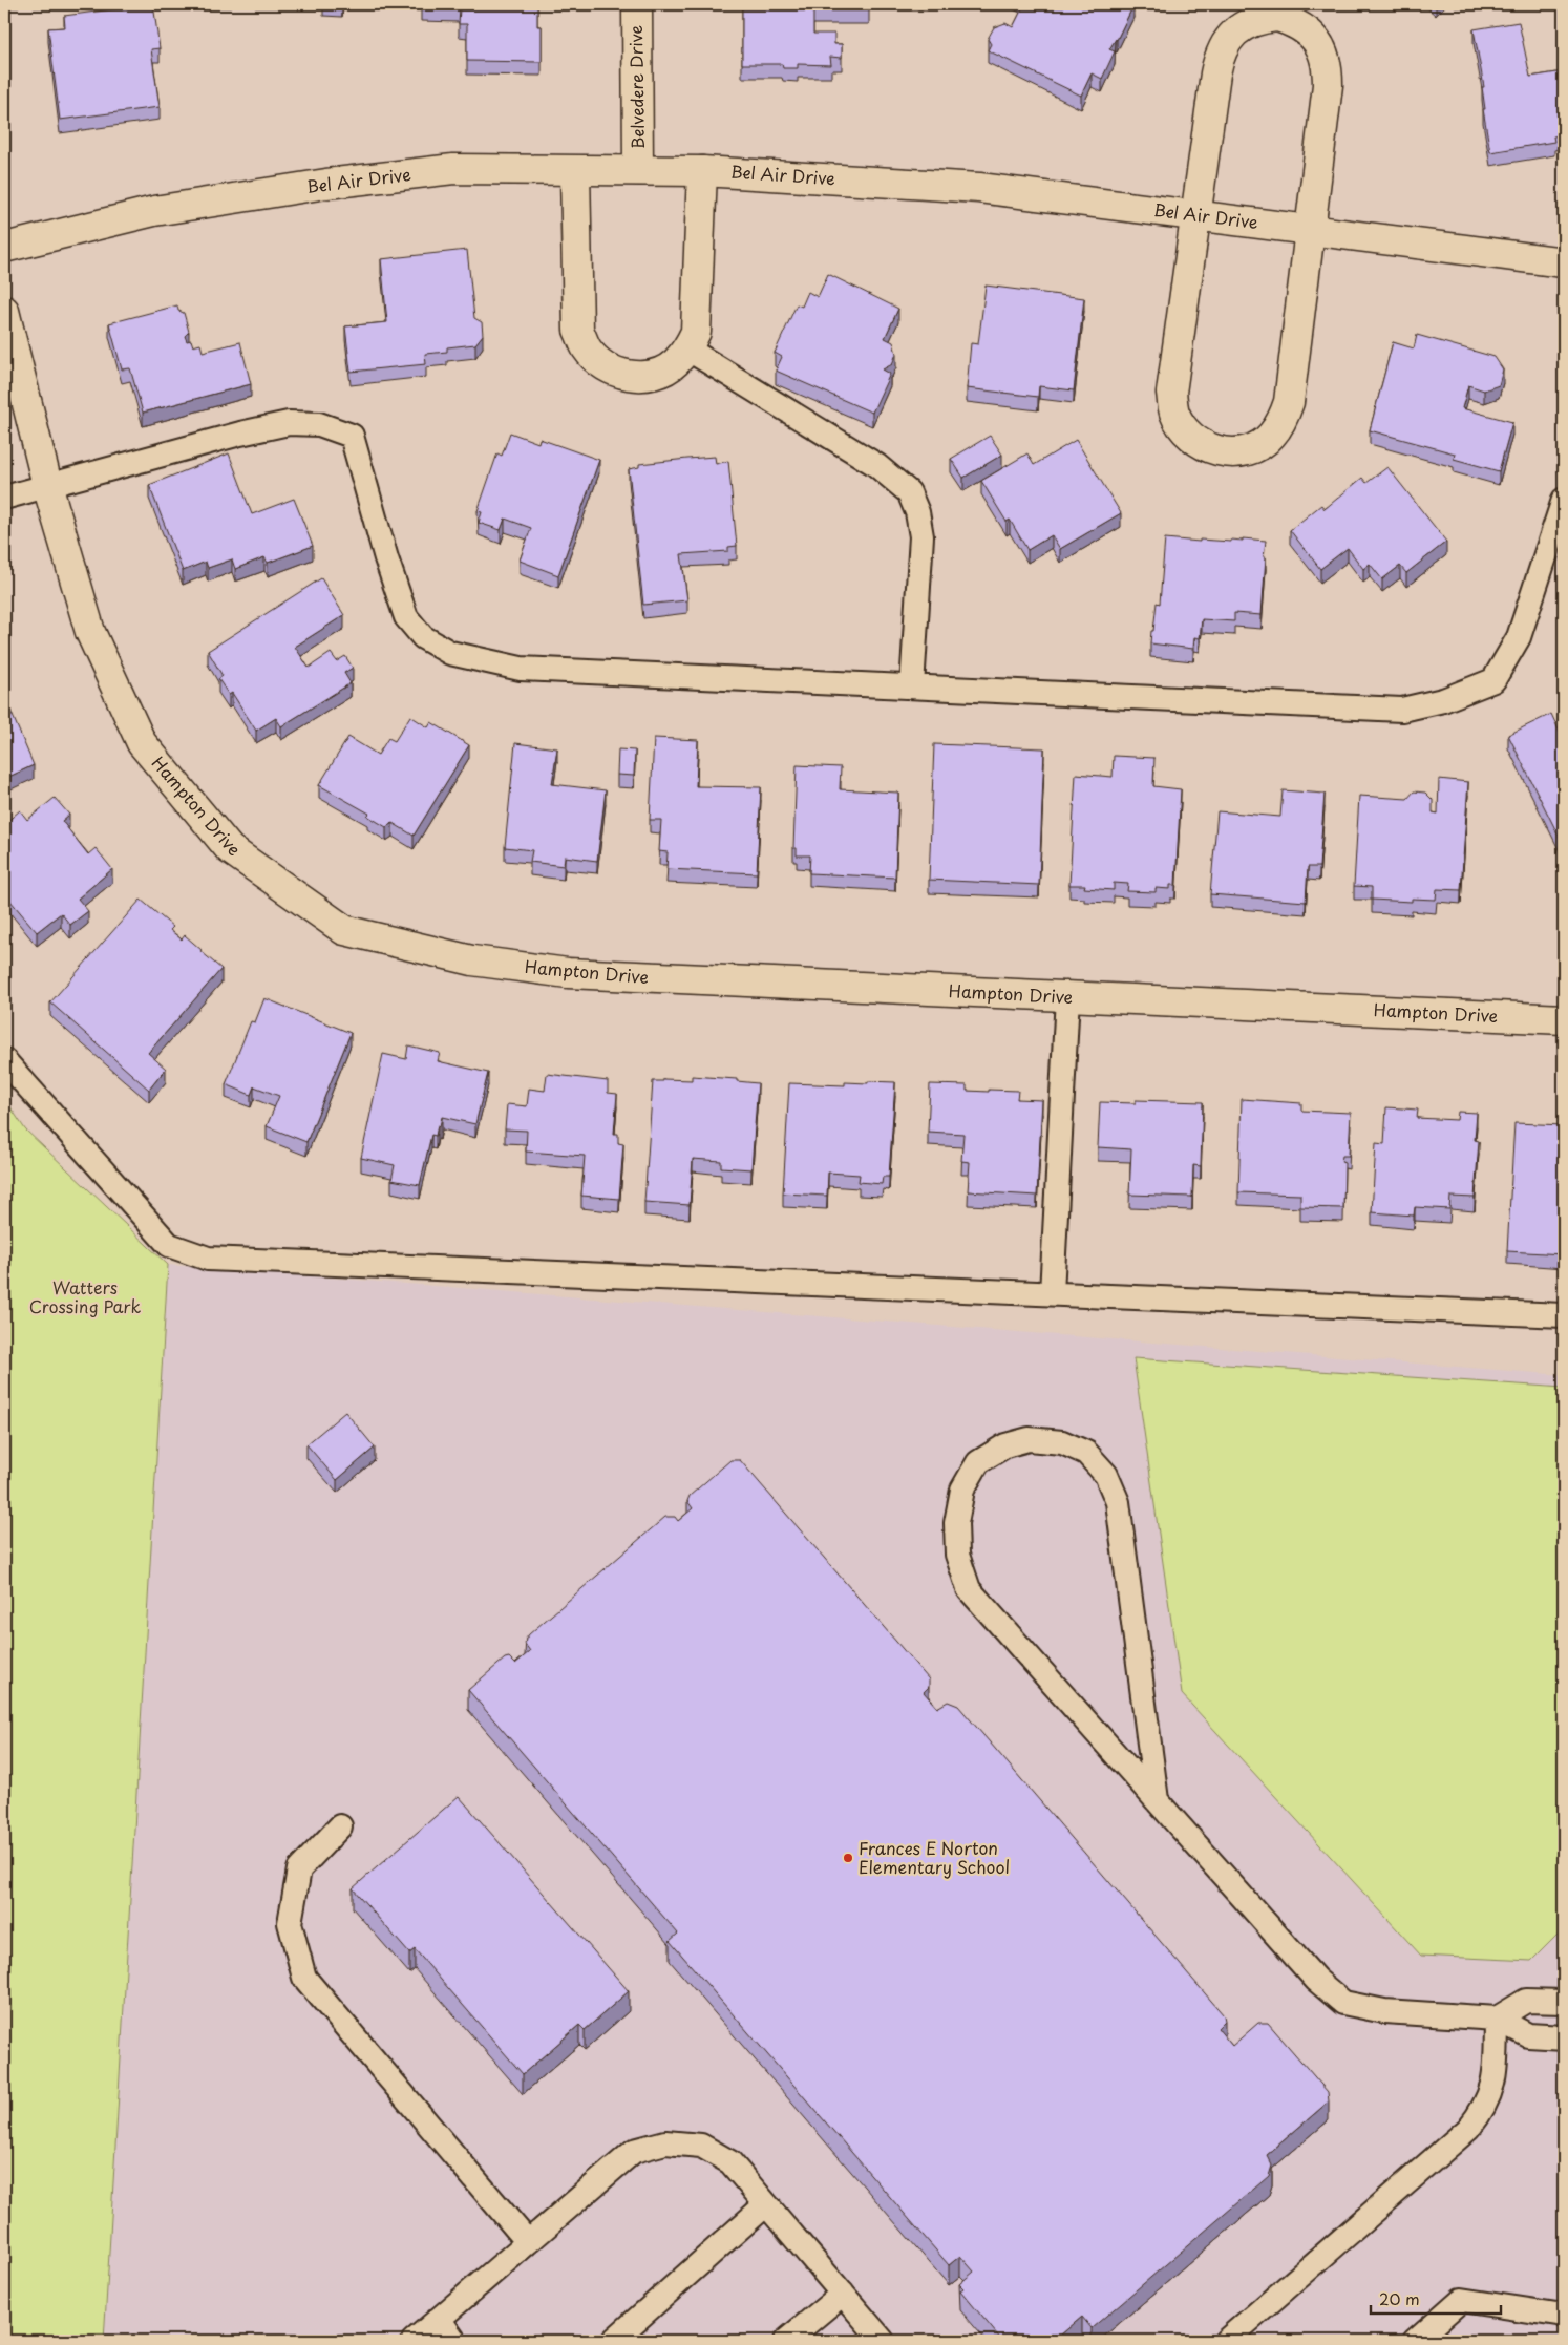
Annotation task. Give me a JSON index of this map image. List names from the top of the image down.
{
  "streets": {
    "street": ["Belvedere Drive", "Bel Air Drive", "Hampton Drive"]
  },
  "crossings": [
    ["Belvedere Drive", "Bel Air Drive"]
  ],
  "parks": ["Watters Crossing Park"],
  "places": ["Frances E Norton Elementary School"],
  "scale_bar": "20 m"
}
